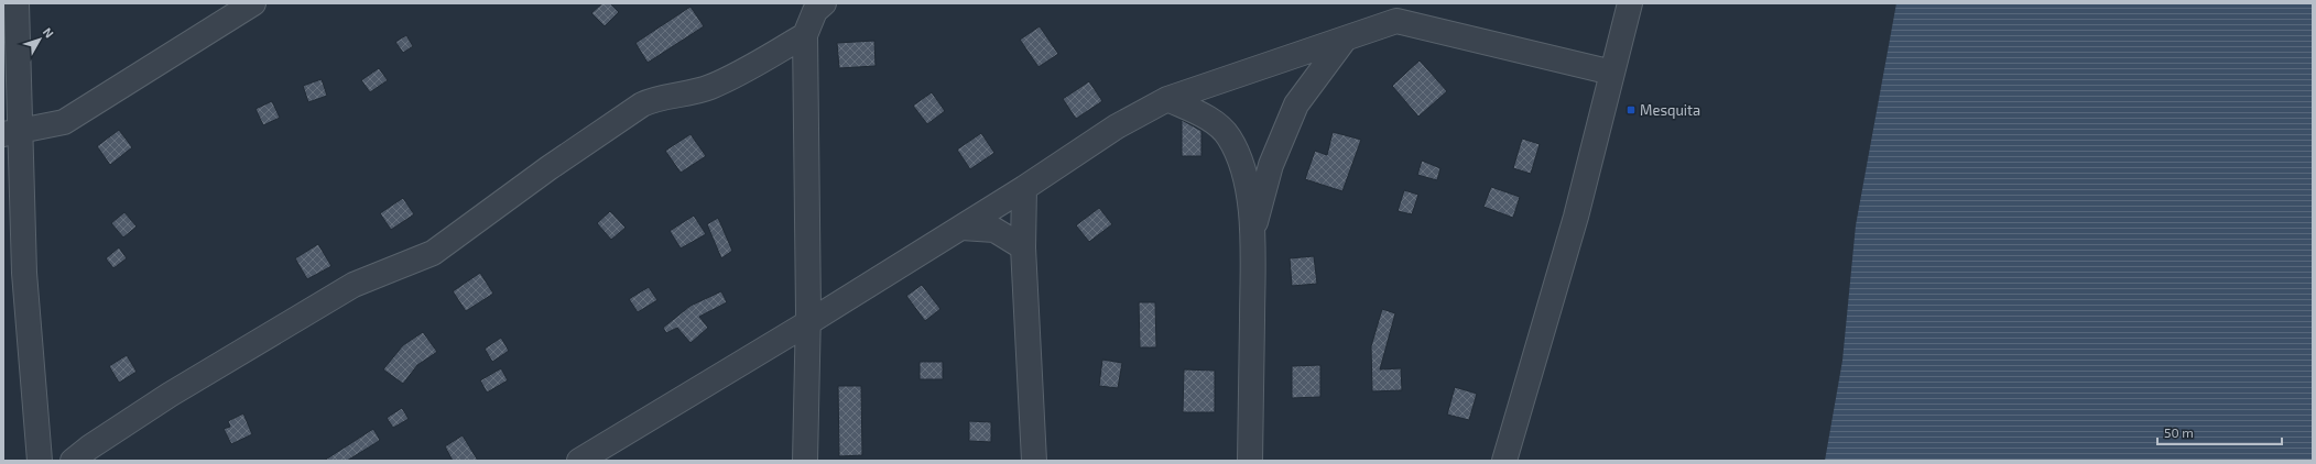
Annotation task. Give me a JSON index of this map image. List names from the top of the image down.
{
  "places": {
    "transit": ["Mesquita"]
  },
  "scale_bar": "50 m",
  "north": "top right"
}
